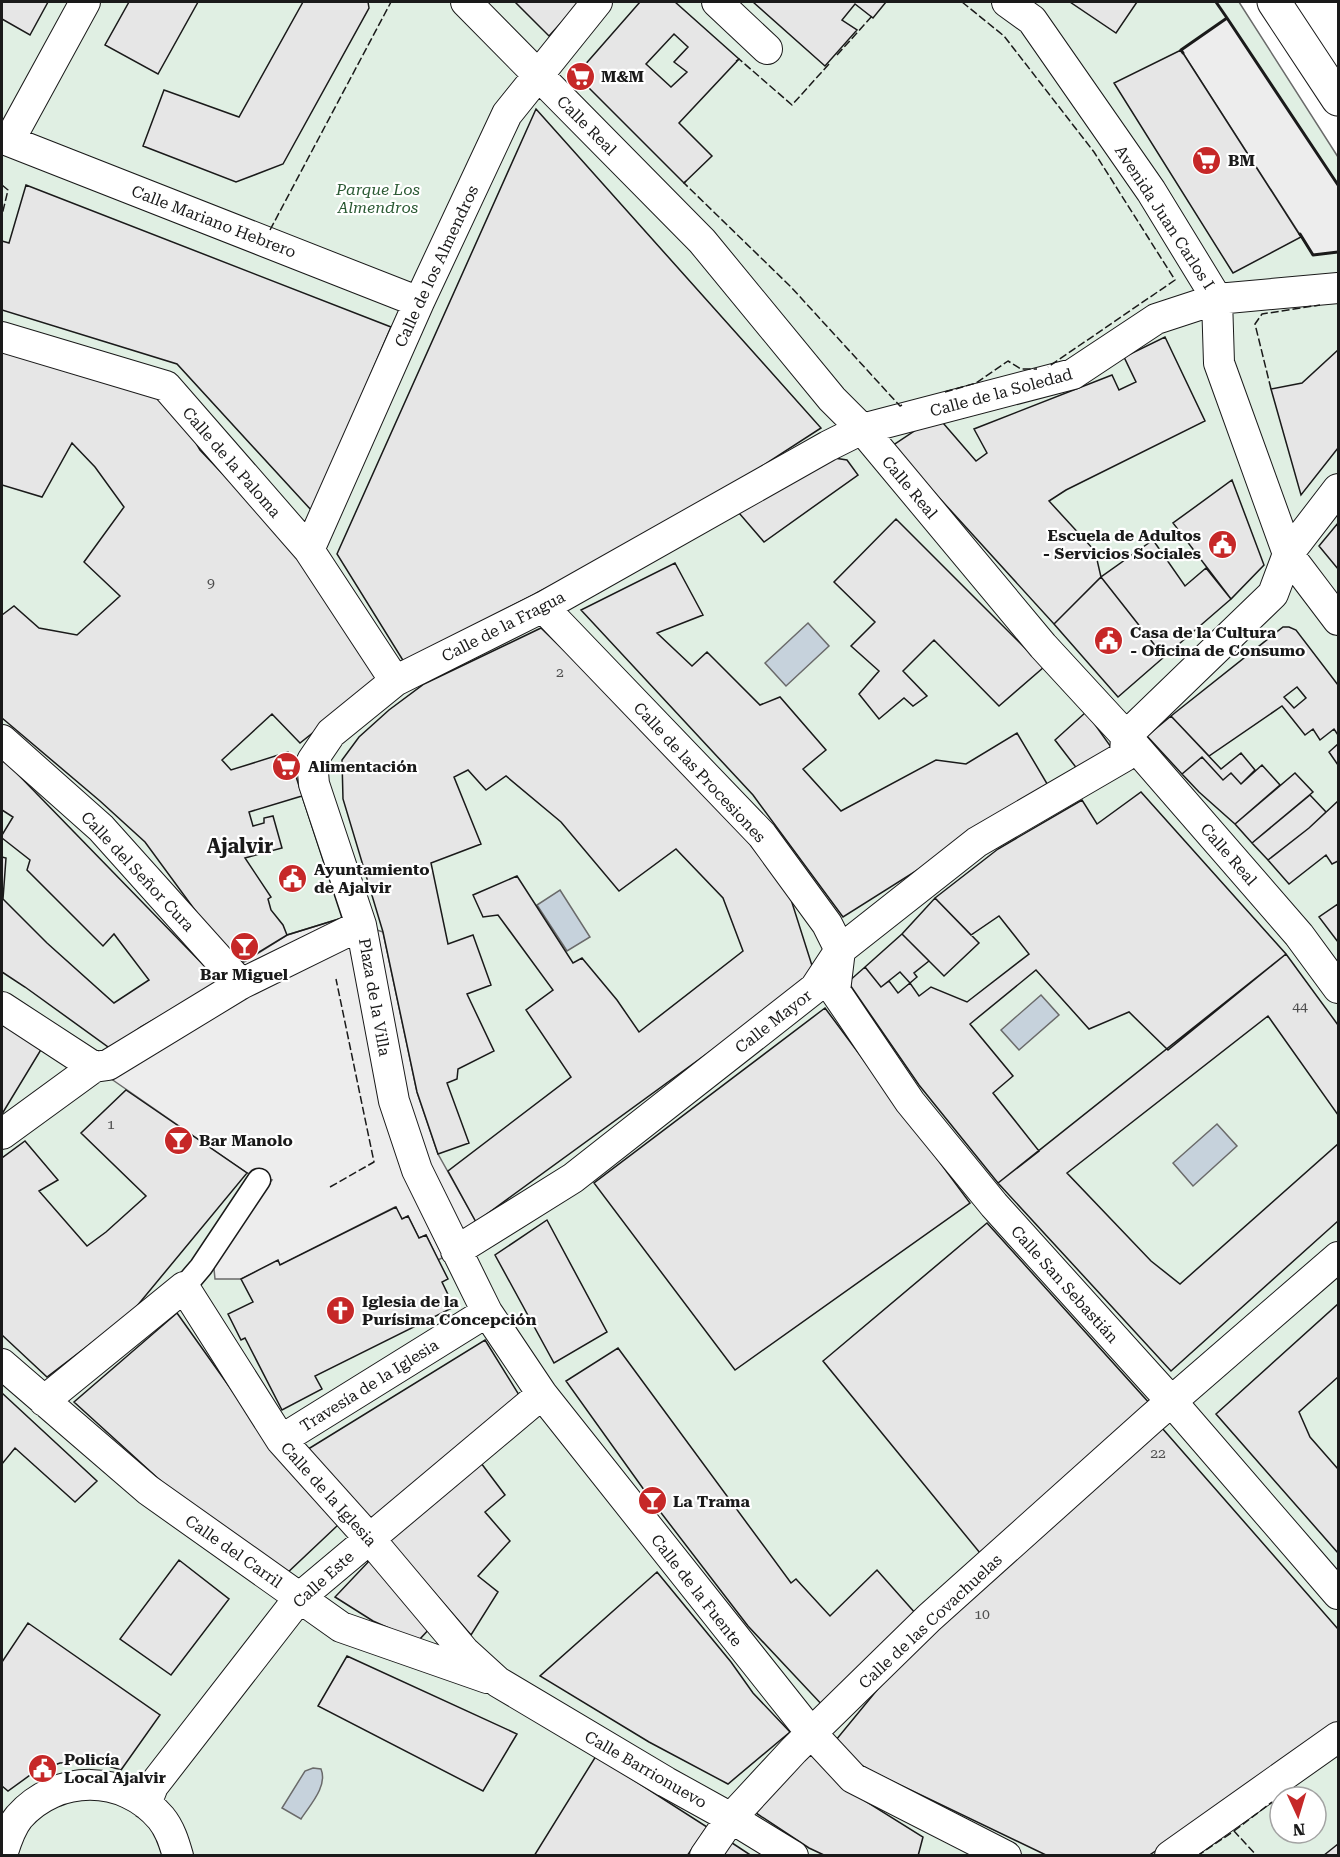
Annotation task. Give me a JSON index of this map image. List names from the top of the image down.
{
  "streets": {
    "street": [
      "Calle Real",
      "Avenida Juan Carlos I",
      "Calle Mariano Hebrero",
      "Calle de los Almendros",
      "Calle de la Soledad",
      "Calle de la Paloma",
      "Calle de la Fragua",
      "Calle de las Procesiones",
      "Calle del Señor Cura",
      "Plaza de la Villa",
      "Calle Mayor",
      "Calle San Sebastián",
      "Travesía de la Iglesia",
      "Calle de la Iglesia",
      "Calle del Carril",
      "Calle Este",
      "Calle de la Fuente",
      "Calle de las Covachuelas",
      "Calle Barrionuevo"
    ]
  },
  "crossings": [
    ["Calle Real", "Calle de los Almendros"],
    ["Calle Real", "Calle de la Soledad"],
    ["Calle Real", "Calle de la Fragua"],
    ["Calle Real", "Calle Mayor"],
    ["Avenida Juan Carlos I", "Calle de la Soledad"],
    ["Calle Mariano Hebrero", "Calle de los Almendros"],
    ["Calle de los Almendros", "Calle de la Paloma"],
    ["Calle de la Soledad", "Calle de la Fragua"],
    ["Calle de la Paloma", "Calle de la Fragua"],
    ["Calle de la Fragua", "Calle de las Procesiones"],
    ["Calle de la Fragua", "Plaza de la Villa"],
    ["Calle de las Procesiones", "Calle Mayor"],
    ["Calle de las Procesiones", "Calle San Sebastián"],
    ["Calle del Señor Cura", "Plaza de la Villa"],
    ["Plaza de la Villa", "Calle Mayor"],
    ["Plaza de la Villa", "Calle de la Fuente"],
    ["Calle Mayor", "Calle San Sebastián"],
    ["Calle Mayor", "Calle de la Fuente"],
    ["Calle San Sebastián", "Calle de las Covachuelas"],
    ["Travesía de la Iglesia", "Calle de la Iglesia"],
    ["Travesía de la Iglesia", "Calle de la Fuente"],
    ["Calle de la Iglesia", "Calle del Carril"],
    ["Calle de la Iglesia", "Calle Este"],
    ["Calle de la Iglesia", "Calle Barrionuevo"],
    ["Calle del Carril", "Calle Este"],
    ["Calle del Carril", "Calle Barrionuevo"],
    ["Calle Este", "Calle de la Fuente"],
    ["Calle de la Fuente", "Calle de las Covachuelas"],
    ["Calle de las Covachuelas", "Calle Barrionuevo"]
  ],
  "districts": ["Ajalvir"],
  "parks": ["Parque Los Almendros"],
  "places": {
    "supermarket": ["M&M", "BM", "Alimentación"],
    "public building": [
      "Escuela de Adultos - Servicios Sociales",
      "Casa de la Cultura - Oficina de Consumo",
      "Ayuntamiento de Ajalvir",
      "Policía Local Ajalvir"
    ],
    "bar": ["Bar Miguel", "Bar Manolo", "La Trama"],
    "church": ["Iglesia de la Purísima Concepción"]
  },
  "house_numbers": [
    "9",
    "2",
    "44",
    "1",
    "22",
    "10"
  ],
  "north": "bottom"
}
